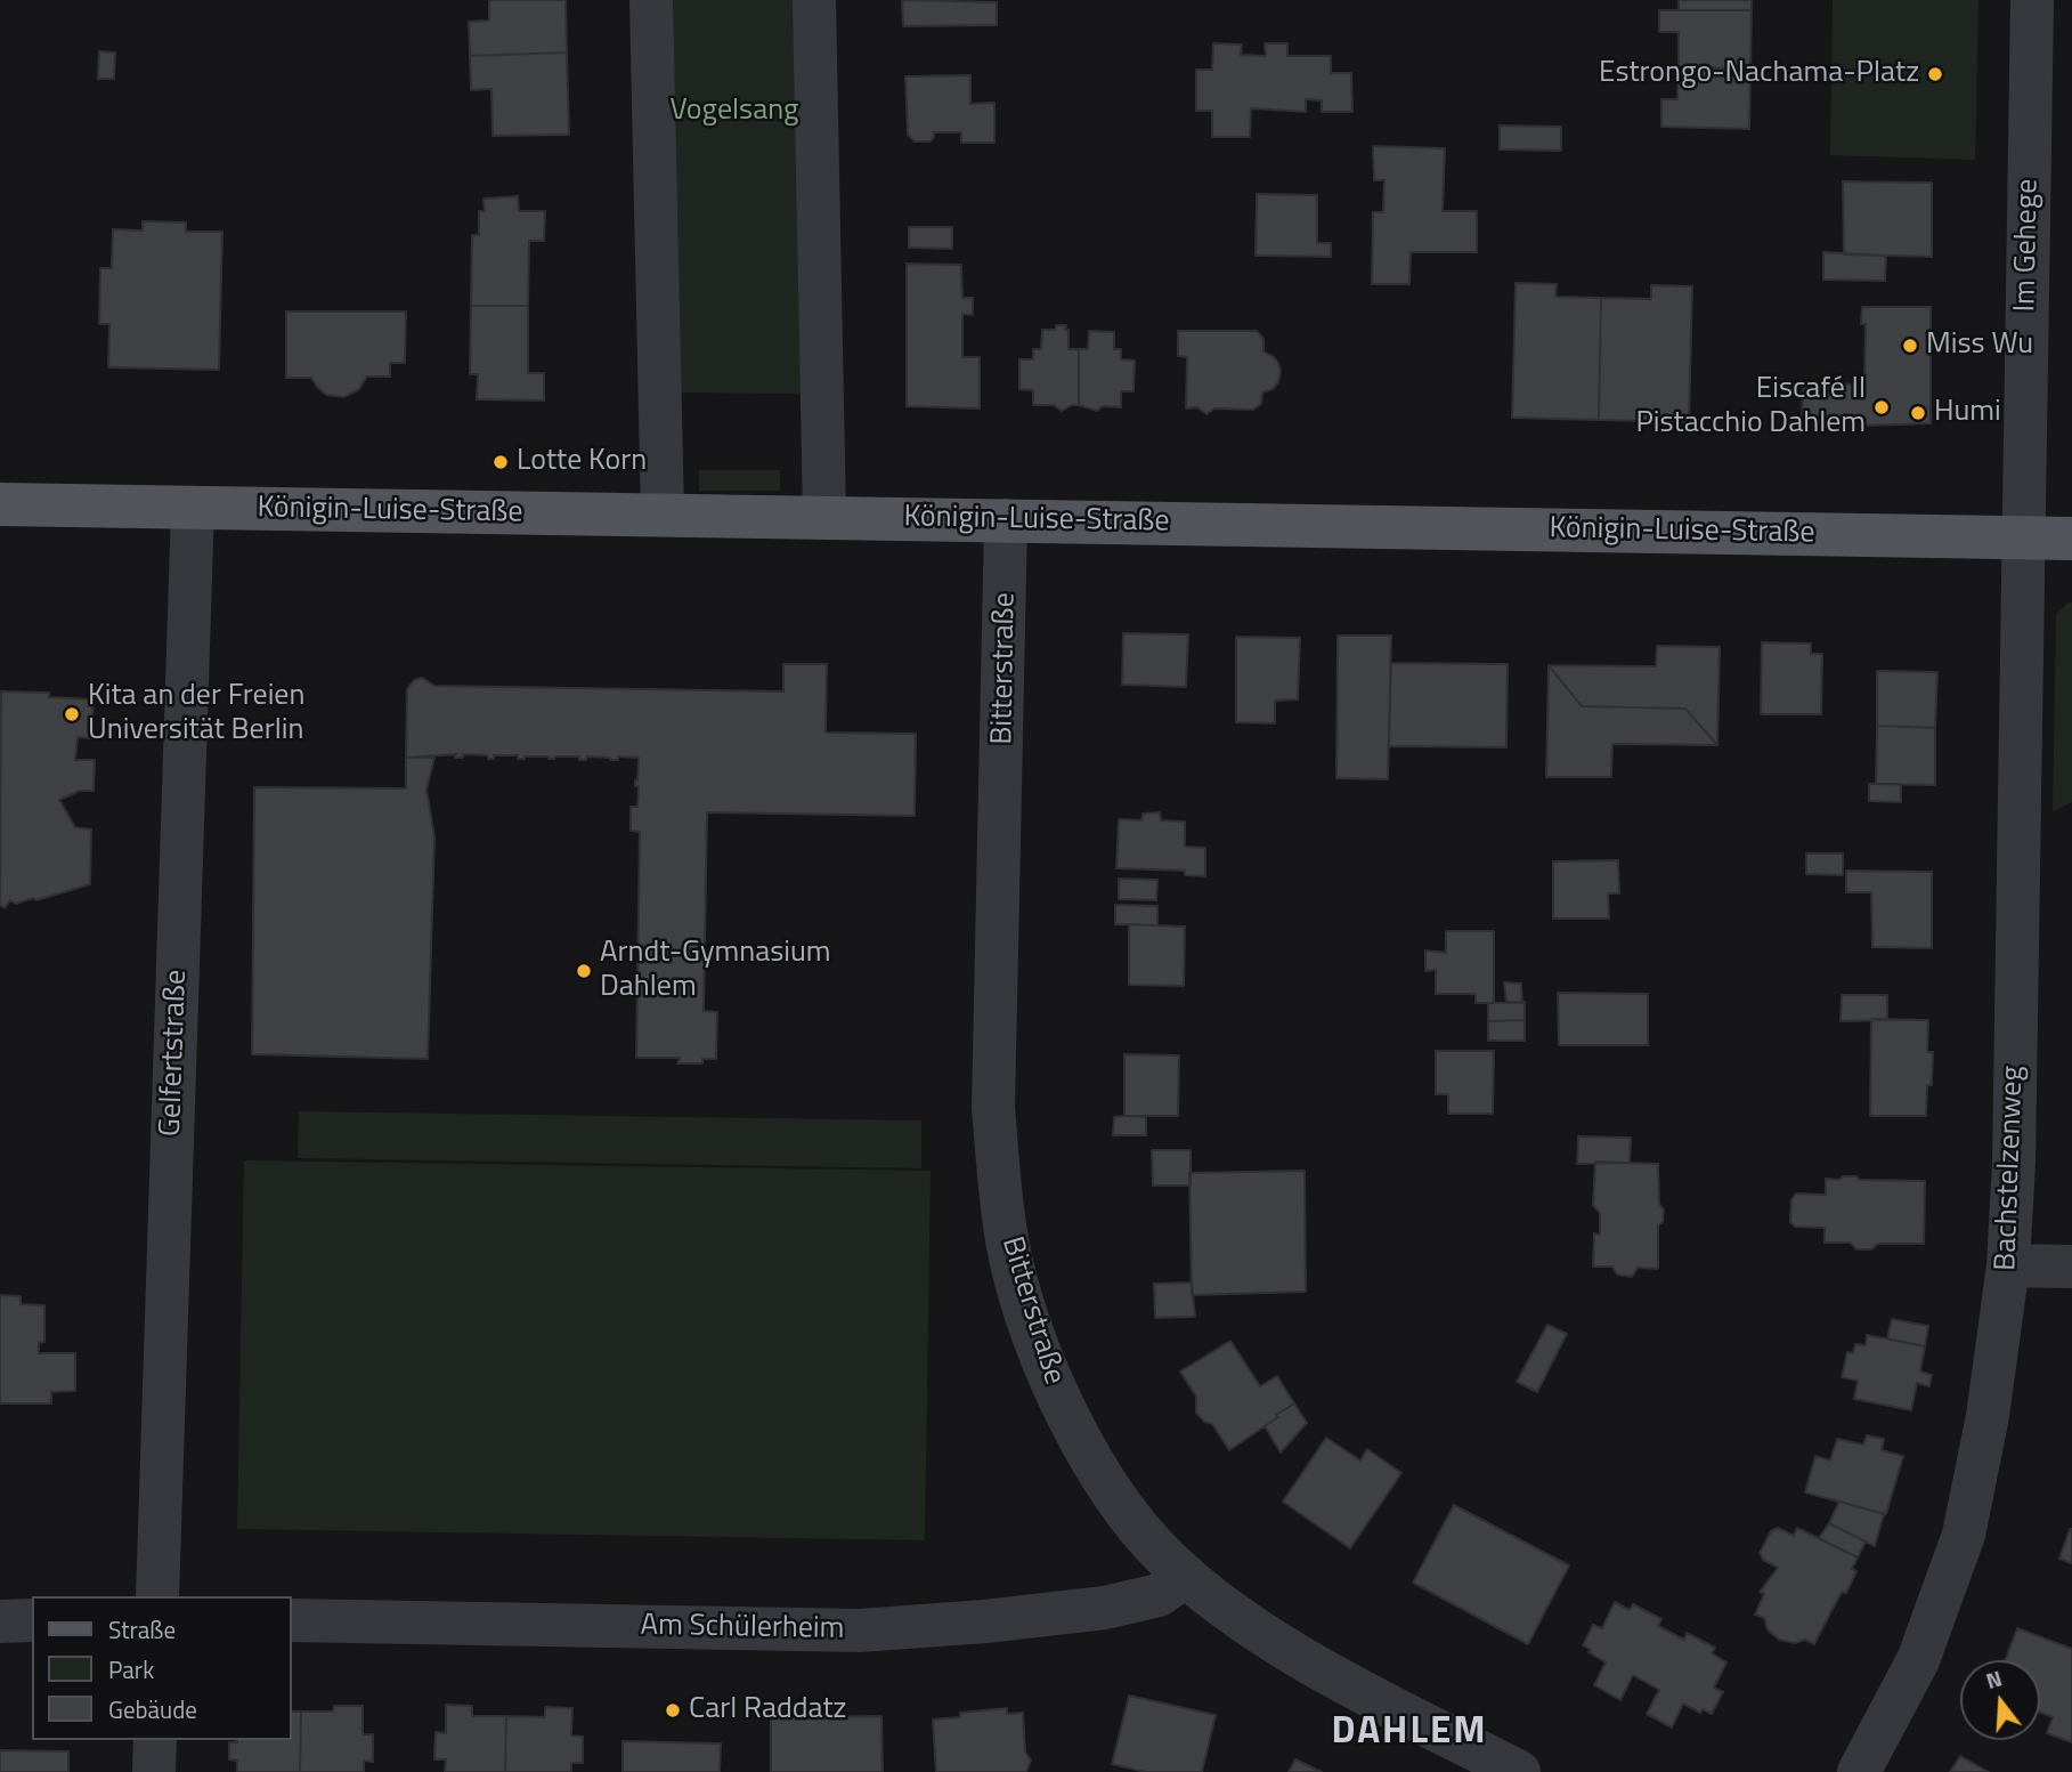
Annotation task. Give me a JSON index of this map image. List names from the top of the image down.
{
  "streets": {
    "main road": ["Königin-Luise-Straße"],
    "street": [
      "Im Gehege",
      "Bitterstraße",
      "Gelfertstraße",
      "Bachstelzenweg",
      "Am Schülerheim"
    ]
  },
  "crossings": [
    ["Im Gehege", "Königin-Luise-Straße"],
    ["Im Gehege", "Bachstelzenweg"],
    ["Königin-Luise-Straße", "Bitterstraße"],
    ["Königin-Luise-Straße", "Gelfertstraße"],
    ["Königin-Luise-Straße", "Bachstelzenweg"],
    ["Bitterstraße", "Am Schülerheim"]
  ],
  "districts": ["DAHLEM"],
  "parks": ["Vogelsang"],
  "places": [
    "Estrongo-Nachama-Platz",
    "Miss Wu",
    "Eiscafé Il Pistacchio Dahlem",
    "Humi",
    "Lotte Korn",
    "Kita an der Freien Universität Berlin",
    "Arndt-Gymnasium Dahlem",
    "Carl Raddatz"
  ],
  "legend": ["Straße", "Park", "Gebäude"],
  "north": "top"
}
